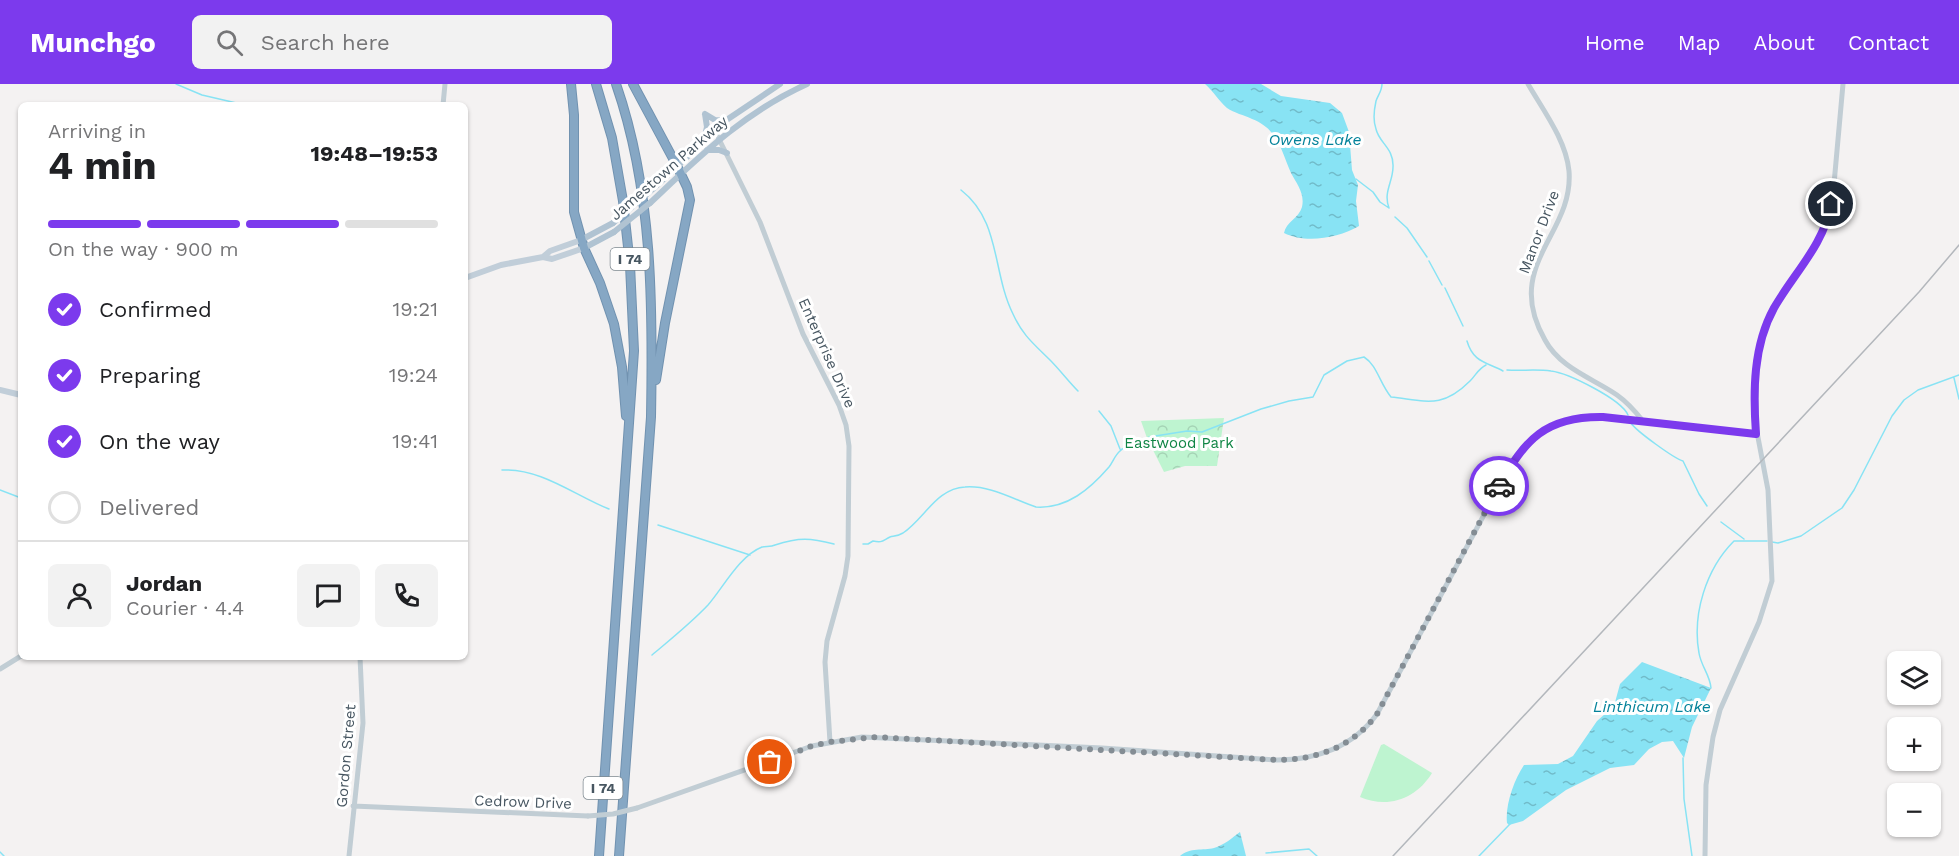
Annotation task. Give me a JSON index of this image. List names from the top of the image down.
{
  "streets": {
    "highway": ["I 74"],
    "main road": ["Jamestown Parkway"],
    "street": [
      "Manor Drive",
      "Enterprise Drive",
      "Gordon Street",
      "Cedrow Drive"
    ]
  },
  "crossings": [
    ["Jamestown Parkway", "Enterprise Drive"],
    ["Manor Drive", "Cedrow Drive"],
    ["Enterprise Drive", "Cedrow Drive"],
    ["Gordon Street", "Cedrow Drive"]
  ],
  "water": ["Owens Lake", "Linthicum Lake"],
  "parks": ["Eastwood Park"],
  "page": {
    "header": "Munchgo",
    "search": "Search here",
    "nav": [
      "Home",
      "Map",
      "About",
      "Contact"
    ],
    "heading": ["4 min", "Arriving in", "19:48–19:53"],
    "panel": ["Jordan", "Courier · 4.4"],
    "bar": "On the way · 900 m",
    "list": [
      ["Confirmed", "19:21"],
      ["Preparing", "19:24"],
      ["On the way", "19:41"],
      "Delivered"
    ],
    "map_buttons": ["+", "−"]
  }
}
